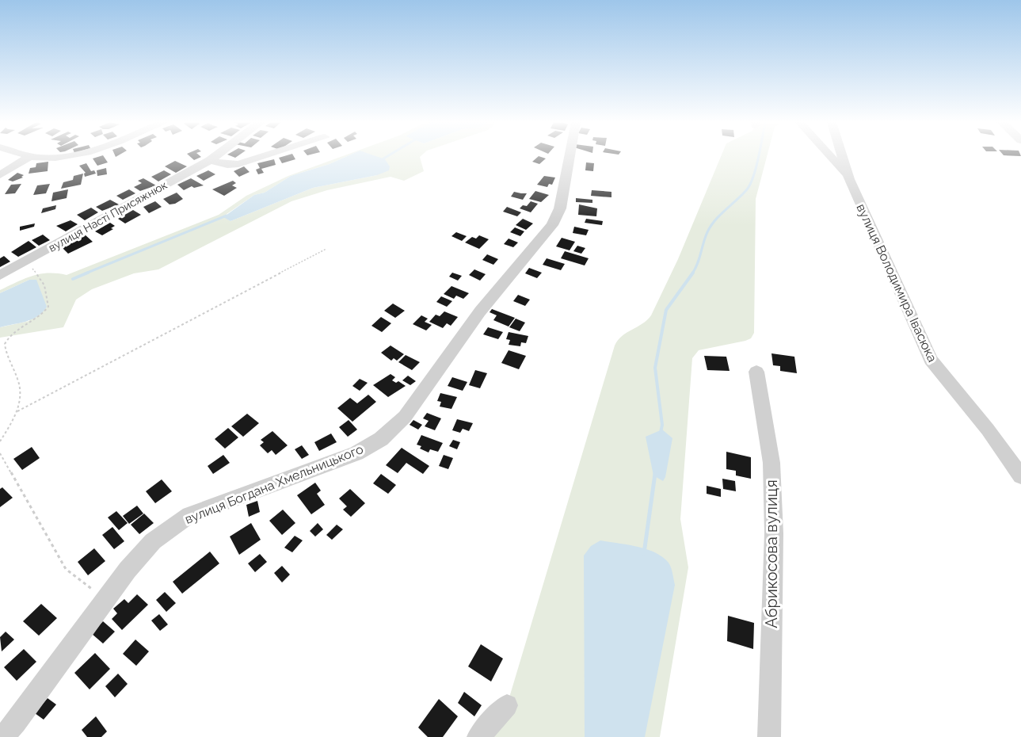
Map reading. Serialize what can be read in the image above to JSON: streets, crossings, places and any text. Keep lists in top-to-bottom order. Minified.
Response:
{"streets":{"street":["вулиця Насті Присяжнюк","вулиця Володимира Івасюка","вулиця Богдана Хмельницького","Абрикосова вулиця"]}}
